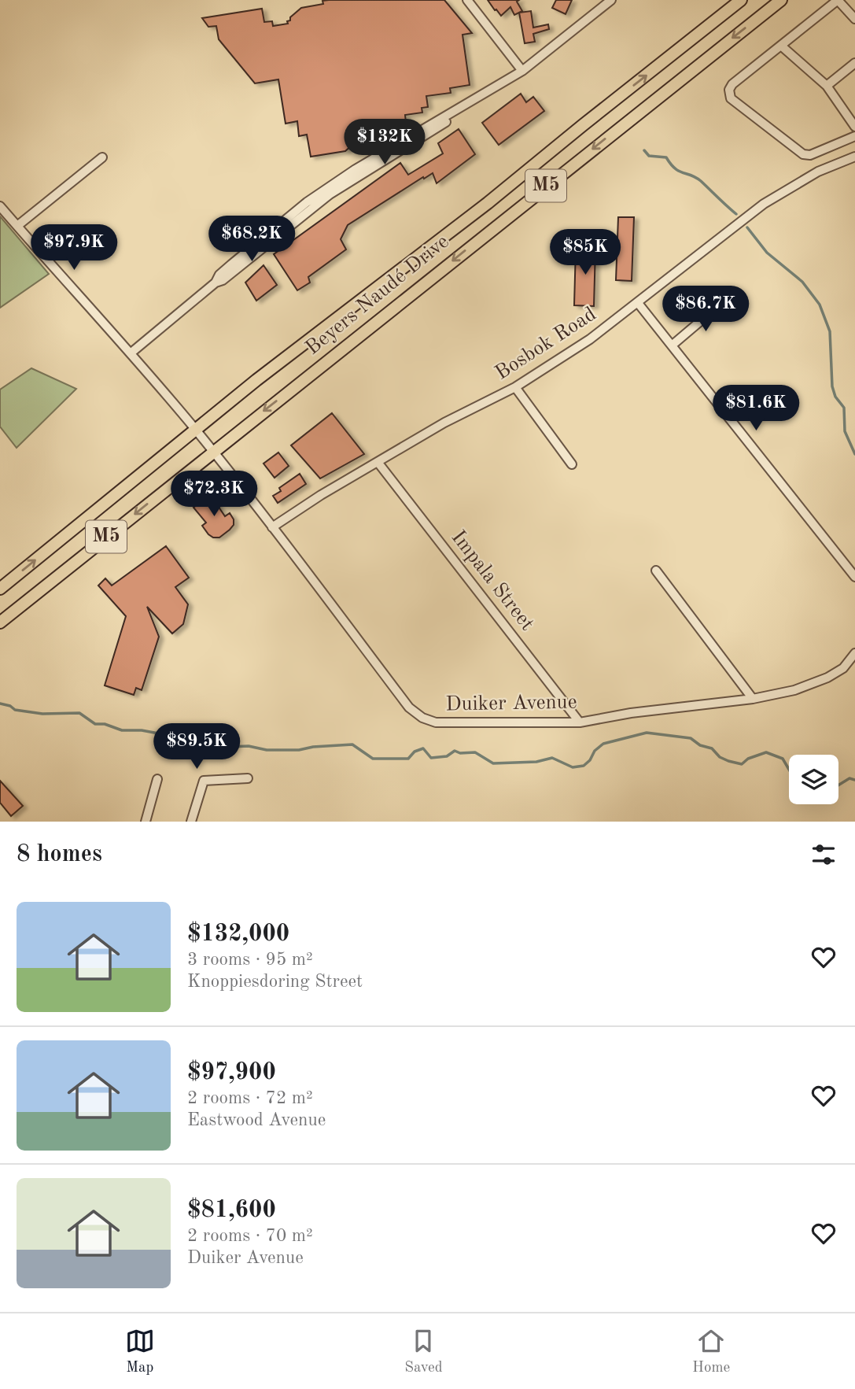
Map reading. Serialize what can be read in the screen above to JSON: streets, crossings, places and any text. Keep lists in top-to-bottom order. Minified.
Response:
{"streets":{"main road":["M5","Beyers Naudé Drive"],"street":["Bosbok Road","Impala Street","Duiker Avenue"]},"crossings":[["Beyers Naudé Drive","Duiker Avenue"],["Bosbok Road","Impala Street"],["Bosbok Road","Duiker Avenue"],["Impala Street","Duiker Avenue"]],"page":{"price":["$132K","$68.2K","$97.9K","$85K","$86.7K","$81.6K","$72.3K","$89.5K"],"heading":"8 homes","list":[{"name":"$132,000","note":"3 rooms · 95 m² · Knoppiesdoring Street"},{"name":"$97,900","note":"2 rooms · 72 m² · Eastwood Avenue"},{"name":"$81,600","note":"2 rooms · 70 m² · Duiker Avenue"}],"tabs":["Map","Saved","Home"]}}
